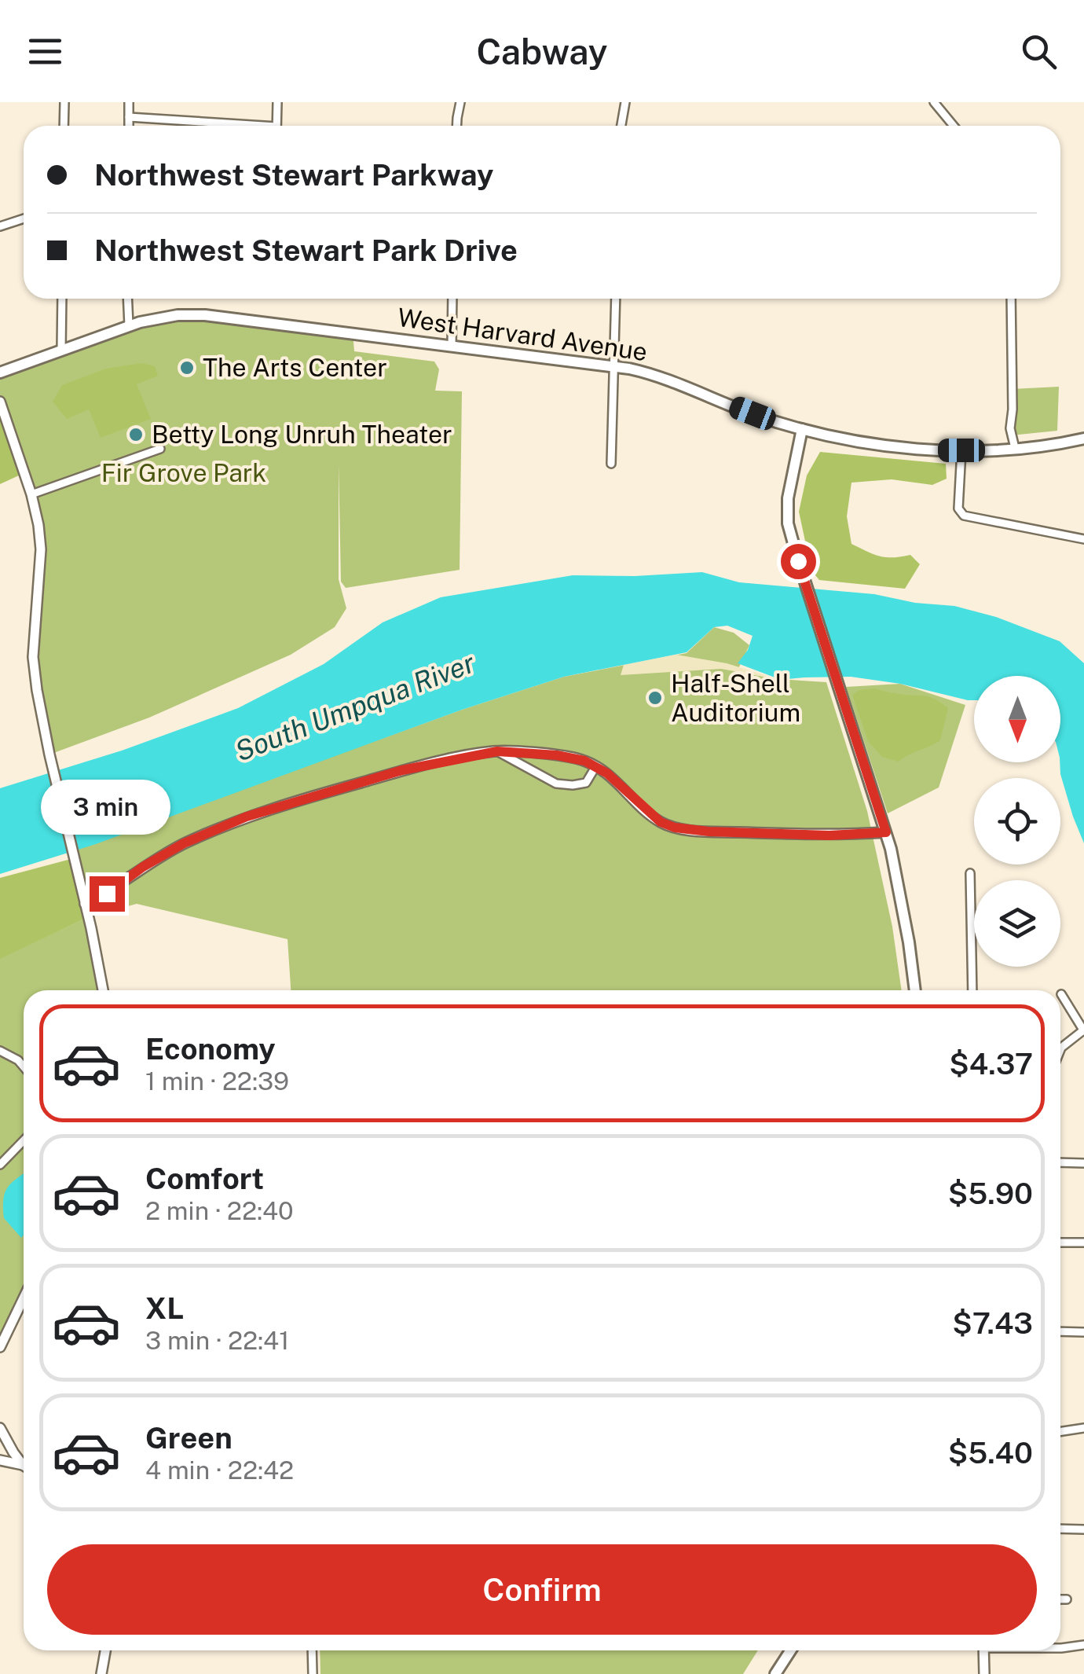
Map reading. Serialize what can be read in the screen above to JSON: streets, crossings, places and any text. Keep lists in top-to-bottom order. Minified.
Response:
{"streets":{"main road":["West Harvard Avenue"]},"water":["South Umpqua River"],"parks":["Fir Grove Park"],"places":["The Arts Center","Betty Long Unruh Theater","Half-Shell Auditorium"],"north":"bottom","page":{"header":"Cabway","banner":["Northwest Stewart Parkway","Northwest Stewart Park Drive"],"bubble":"3 min","list":[{"name":"Economy","note":"1 min · 22:39","value":"$4.37"},{"name":"Comfort","note":"2 min · 22:40","value":"$5.90"},{"name":"XL","note":"3 min · 22:41","value":"$7.43"},{"name":"Green","note":"4 min · 22:42","value":"$5.40"}],"buttons":"Confirm"}}
